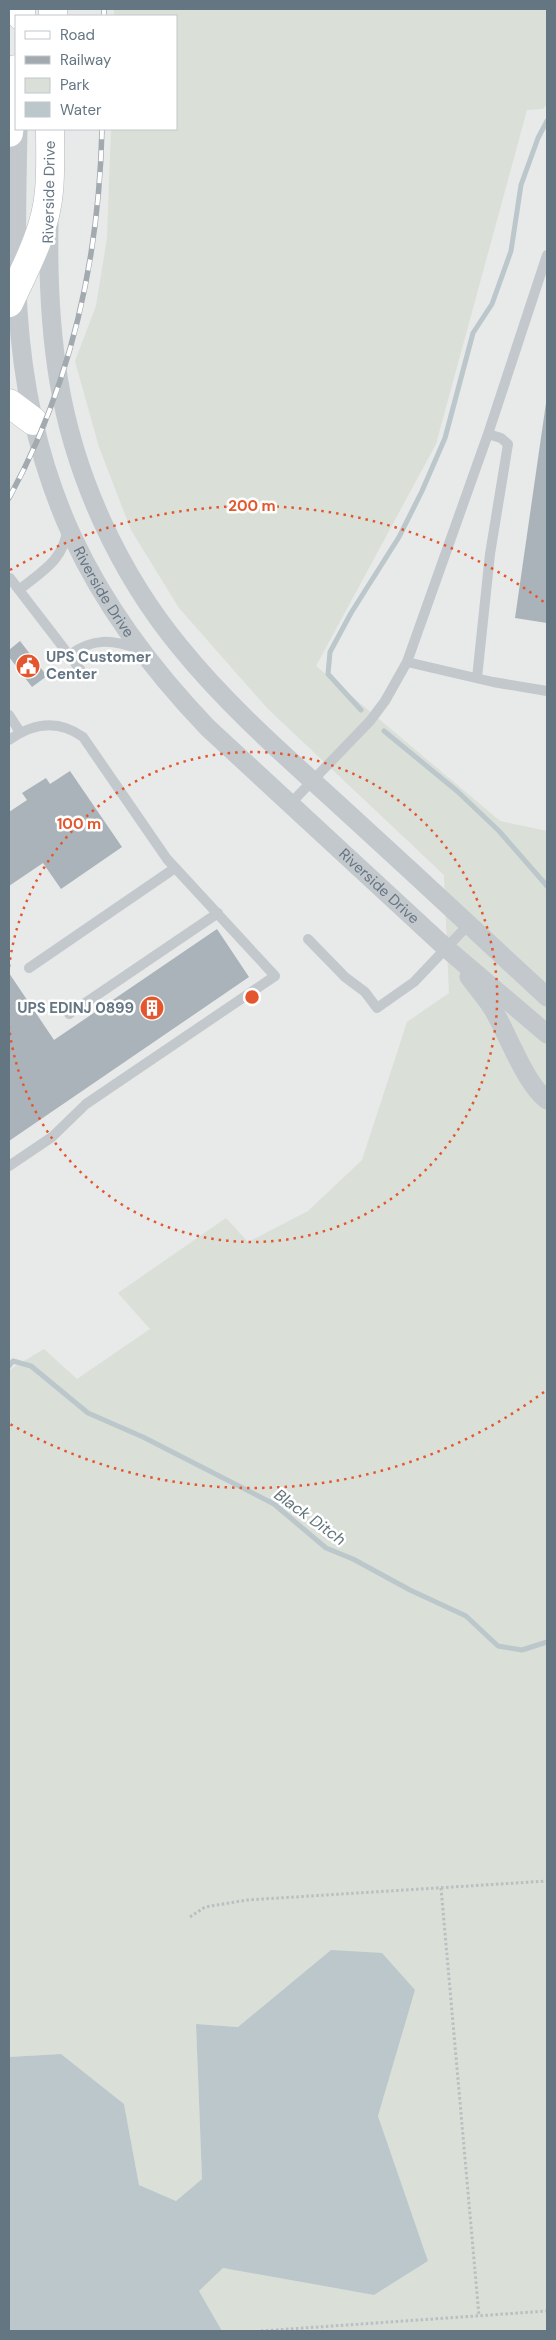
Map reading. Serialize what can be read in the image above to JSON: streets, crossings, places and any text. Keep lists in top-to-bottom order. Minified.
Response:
{"streets":{"main road":["Riverside Drive"]},"water":["Black Ditch"],"places":{"public building":["UPS Customer Center"],"building":["UPS EDINJ 0899"]},"legend":["Road","Railway","Park","Water"],"rings":["200 m","100 m"]}
